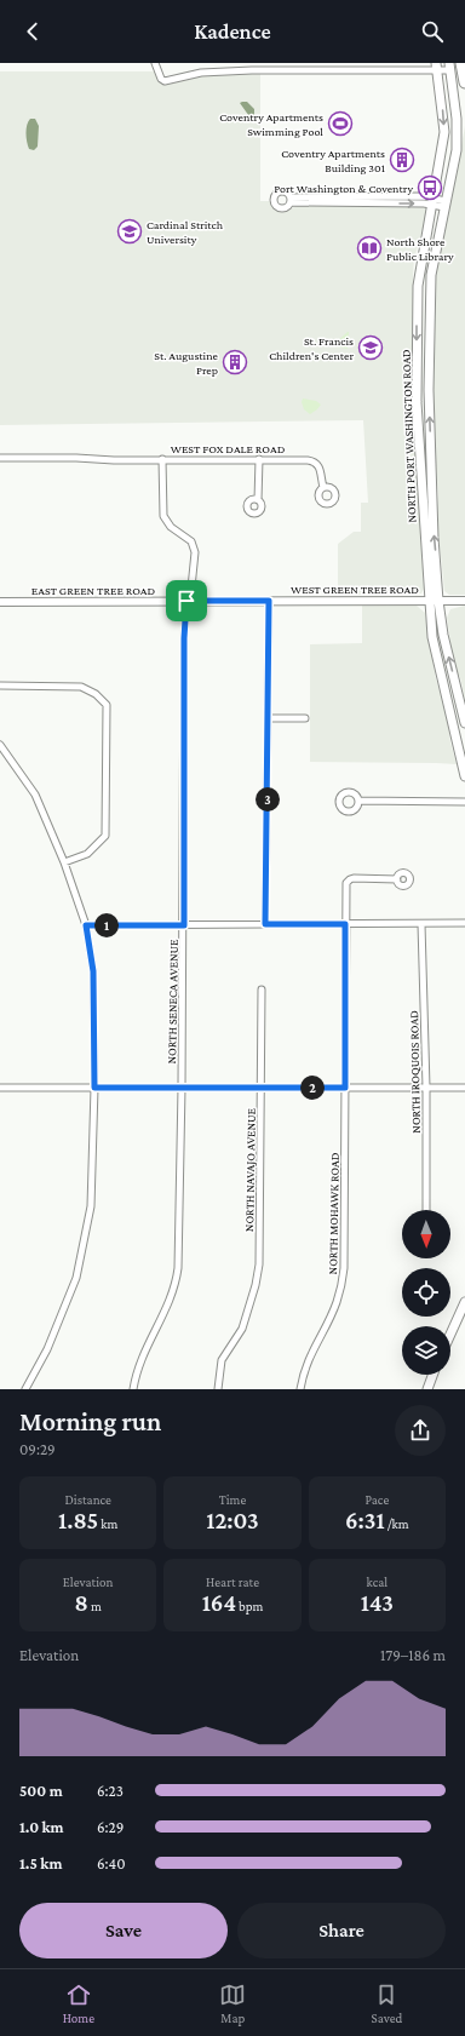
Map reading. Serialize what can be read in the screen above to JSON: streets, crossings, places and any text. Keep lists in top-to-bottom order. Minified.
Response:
{"streets":{"main road":["NORTH PORT WASHINGTON ROAD"],"street":["WEST FOX DALE ROAD","WEST GREEN TREE ROAD","EAST GREEN TREE ROAD","NORTH SENECA AVENUE","NORTH IROQUOIS ROAD","NORTH NAVAJO AVENUE","NORTH MOHAWK ROAD"]},"crossings":[["NORTH PORT WASHINGTON ROAD","WEST GREEN TREE ROAD"],["WEST FOX DALE ROAD","NORTH SENECA AVENUE"],["WEST GREEN TREE ROAD","EAST GREEN TREE ROAD"],["WEST GREEN TREE ROAD","NORTH SENECA AVENUE"],["EAST GREEN TREE ROAD","NORTH SENECA AVENUE"]],"places":{"sports":["Coventry Apartments Swimming Pool"],"building":["Coventry Apartments Building 301","St. Augustine Prep"],"bus stop":["Port Washington & Coventry"],"school or university":["Cardinal Stritch University","St. Francis Children's Center"],"library":["North Shore Public Library"]},"north":"bottom","page":{"header":"Kadence","pins":["3","1","2"],"heading":["Morning run","09:29"],"stats":[["Distance","1.85 km"],["Time","12:03"],["Pace","6:31 /km"],["Elevation","8 m"],["Heart rate","164 bpm"],["kcal","143"]],"chart":["Elevation","179–186 m"],"list":[{"name":"500 m","note":"6:23"},{"name":"1.0 km","note":"6:29"},{"name":"1.5 km","note":"6:40"}],"buttons":["Save","Share"],"tabs":["Home","Map","Saved"]}}
